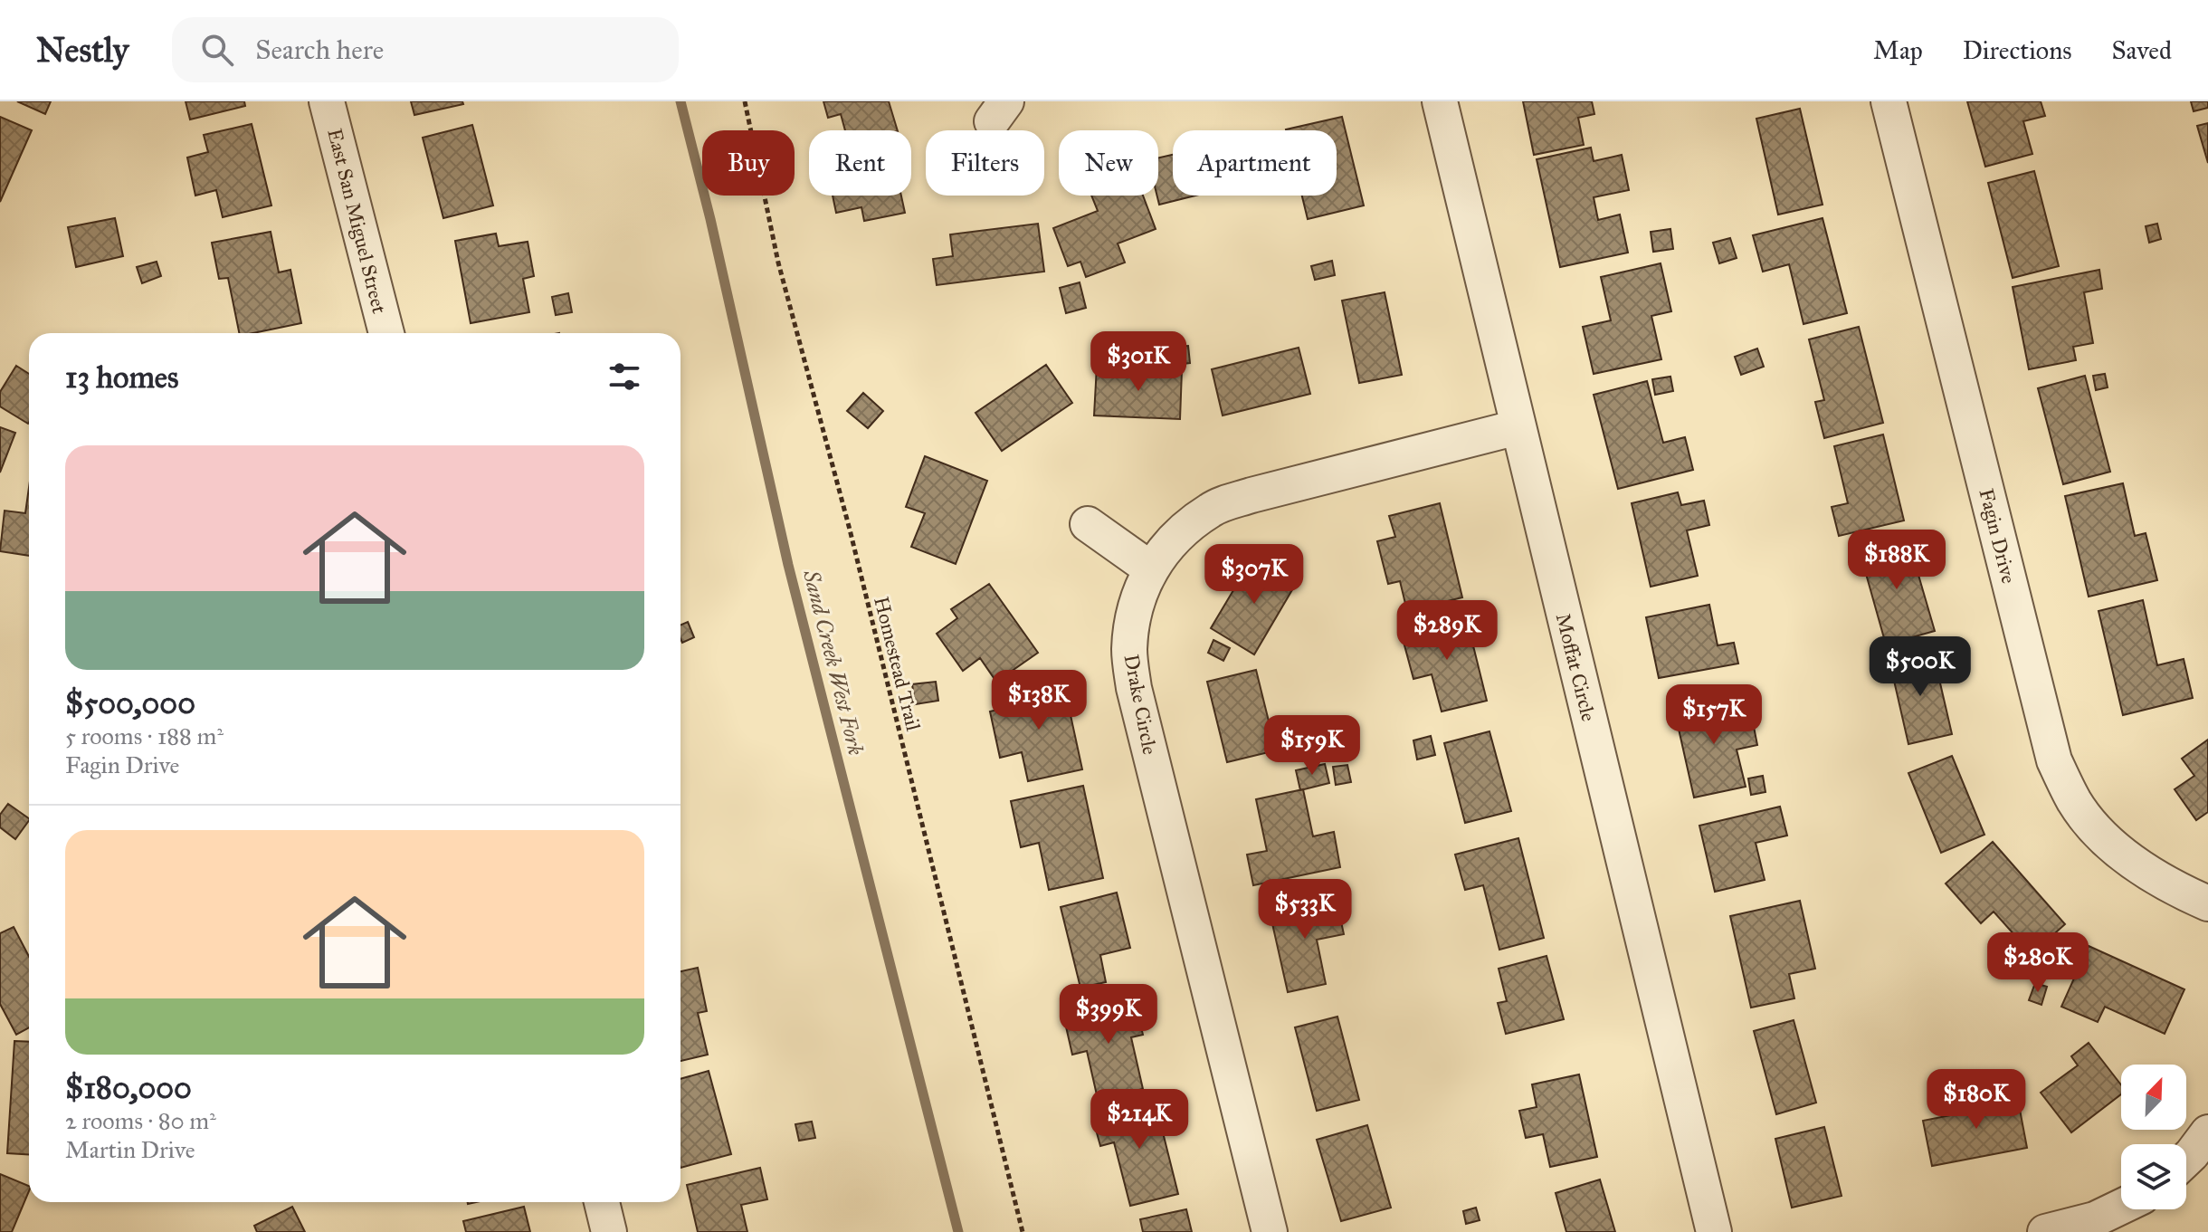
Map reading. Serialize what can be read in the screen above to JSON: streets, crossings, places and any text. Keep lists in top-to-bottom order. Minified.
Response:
{"streets":{"street":["East San Miguel Street","Fagin Drive","Moffat Circle","Drake Circle"],"path":["Homestead Trail"]},"crossings":[["Moffat Circle","Drake Circle"]],"water":["Sand Creek West Fork"],"north":"top right","page":{"header":"Nestly","search":"Search here","nav":["Map","Directions","Saved"],"chip":["Buy","Rent","Filters","New","Apartment"],"price":["$301K","$188K","$307K","$289K","$500K","$138K","$157K","$159K","$533K","$280K","$399K","$180K","$214K"],"heading":"13 homes","list":[{"name":"$500,000","note":"5 rooms · 188 m² · Fagin Drive"},{"name":"$180,000","note":"2 rooms · 80 m² · Martin Drive"}]}}
